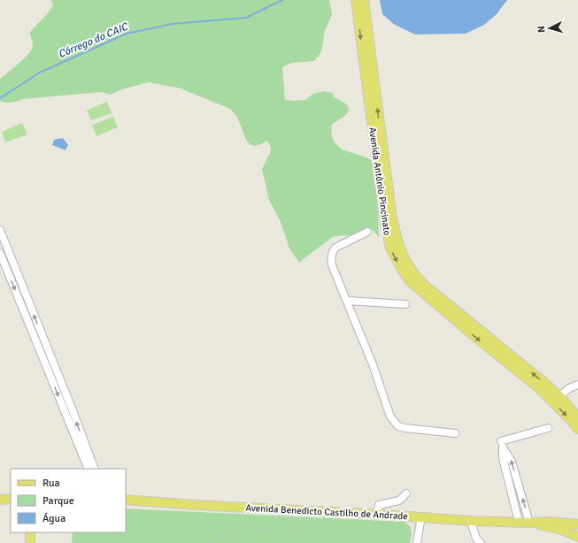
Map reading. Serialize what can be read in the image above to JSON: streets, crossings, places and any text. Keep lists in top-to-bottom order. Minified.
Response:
{"streets":{"main road":["Avenida Antônio Pincinato","Avenida Benedicto Castilho de Andrade"]},"water":["Córrego do CAIC"],"legend":["Rua","Parque","Água"],"north":"left"}
